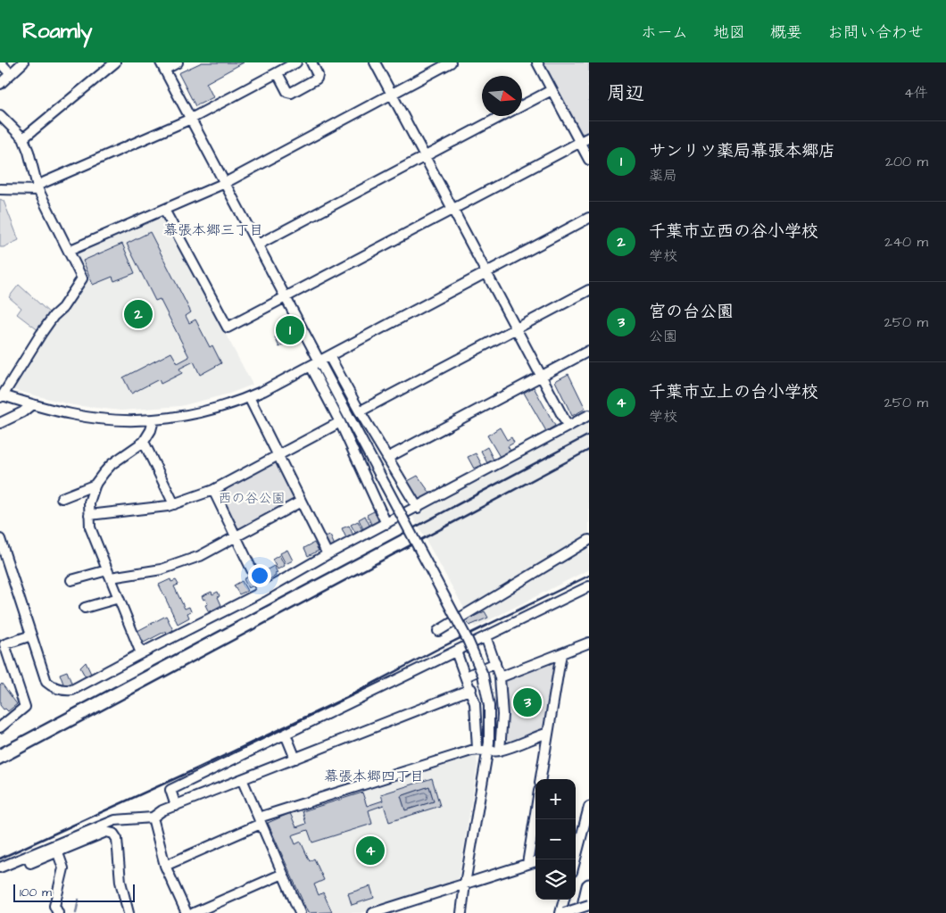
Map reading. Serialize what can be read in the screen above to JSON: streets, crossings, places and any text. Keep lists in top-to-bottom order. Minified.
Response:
{"districts":["幕張本郷三丁目","幕張本郷四丁目"],"parks":["西の谷公園"],"scale_bar":"100 m","north":"right","page":{"header":"Roamly","nav":["ホーム","地図","概要","お問い合わせ"],"heading":["周辺","4件"],"list":[{"mark":"1","name":"サンリツ薬局幕張本郷店","note":"薬局","value":"200 m"},{"mark":"2","name":"千葉市立西の谷小学校","note":"学校","value":"240 m"},{"mark":"3","name":"宮の台公園","note":"公園","value":"250 m"},{"mark":"4","name":"千葉市立上の台小学校","note":"学校","value":"250 m"}],"pins":["2","1","3","4"],"map_buttons":["+","−"],"scale":"100 m"}}
